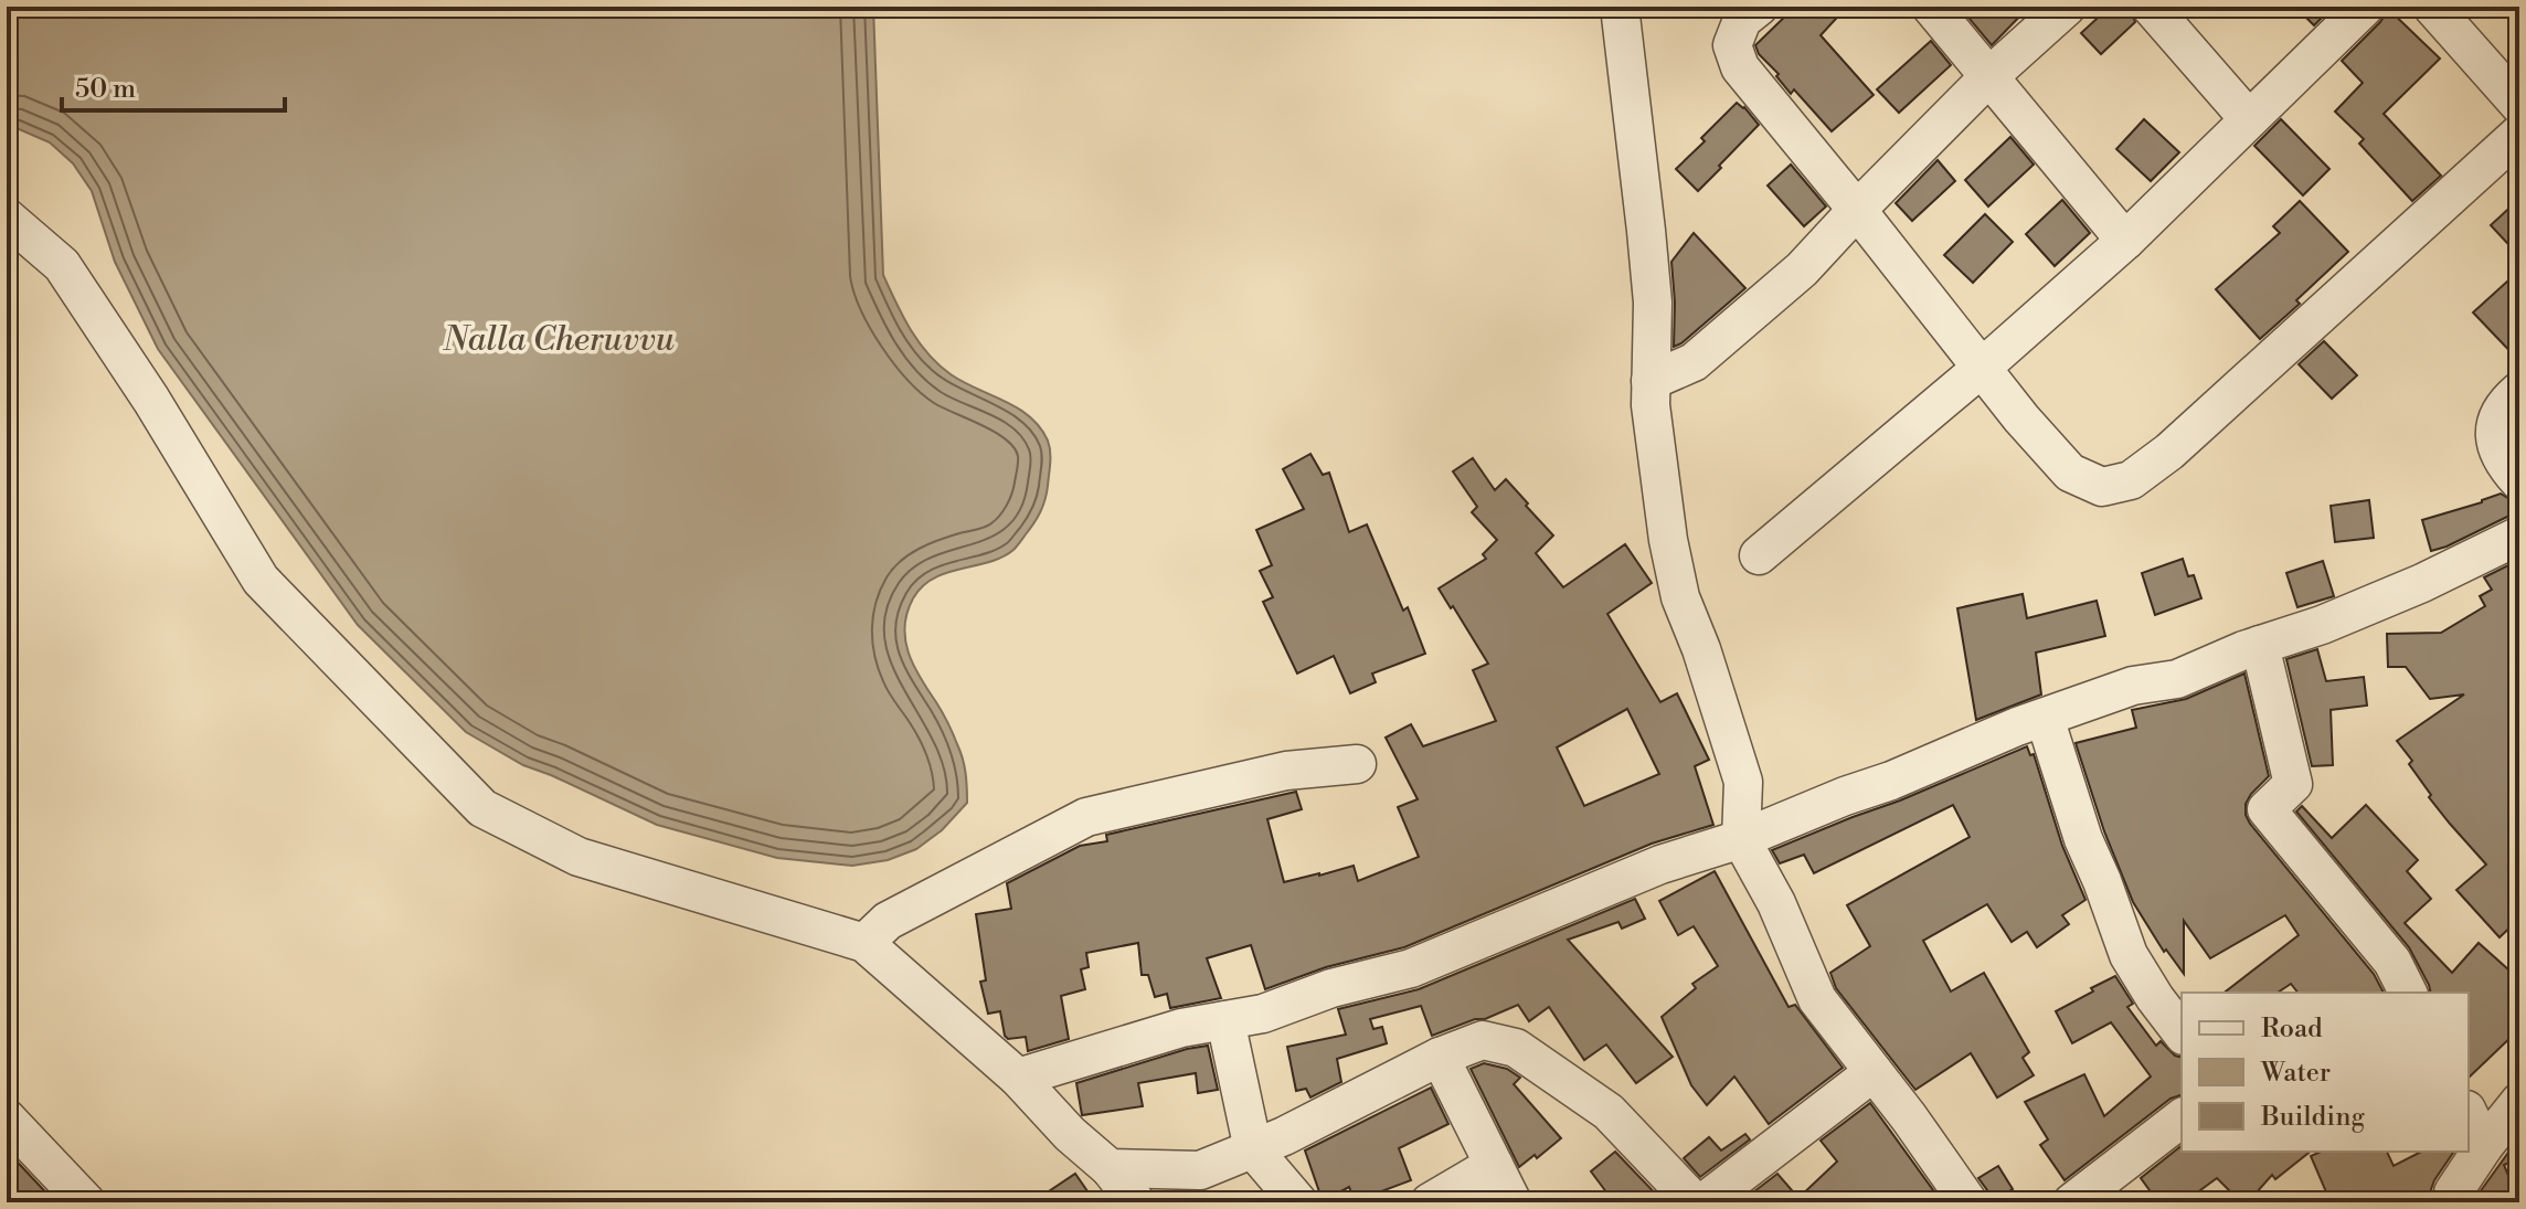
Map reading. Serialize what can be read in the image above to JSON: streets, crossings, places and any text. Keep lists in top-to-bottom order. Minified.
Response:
{"water":["Nalla Cheruvvu"],"legend":["Road","Water","Building"],"scale_bar":"50 m"}
